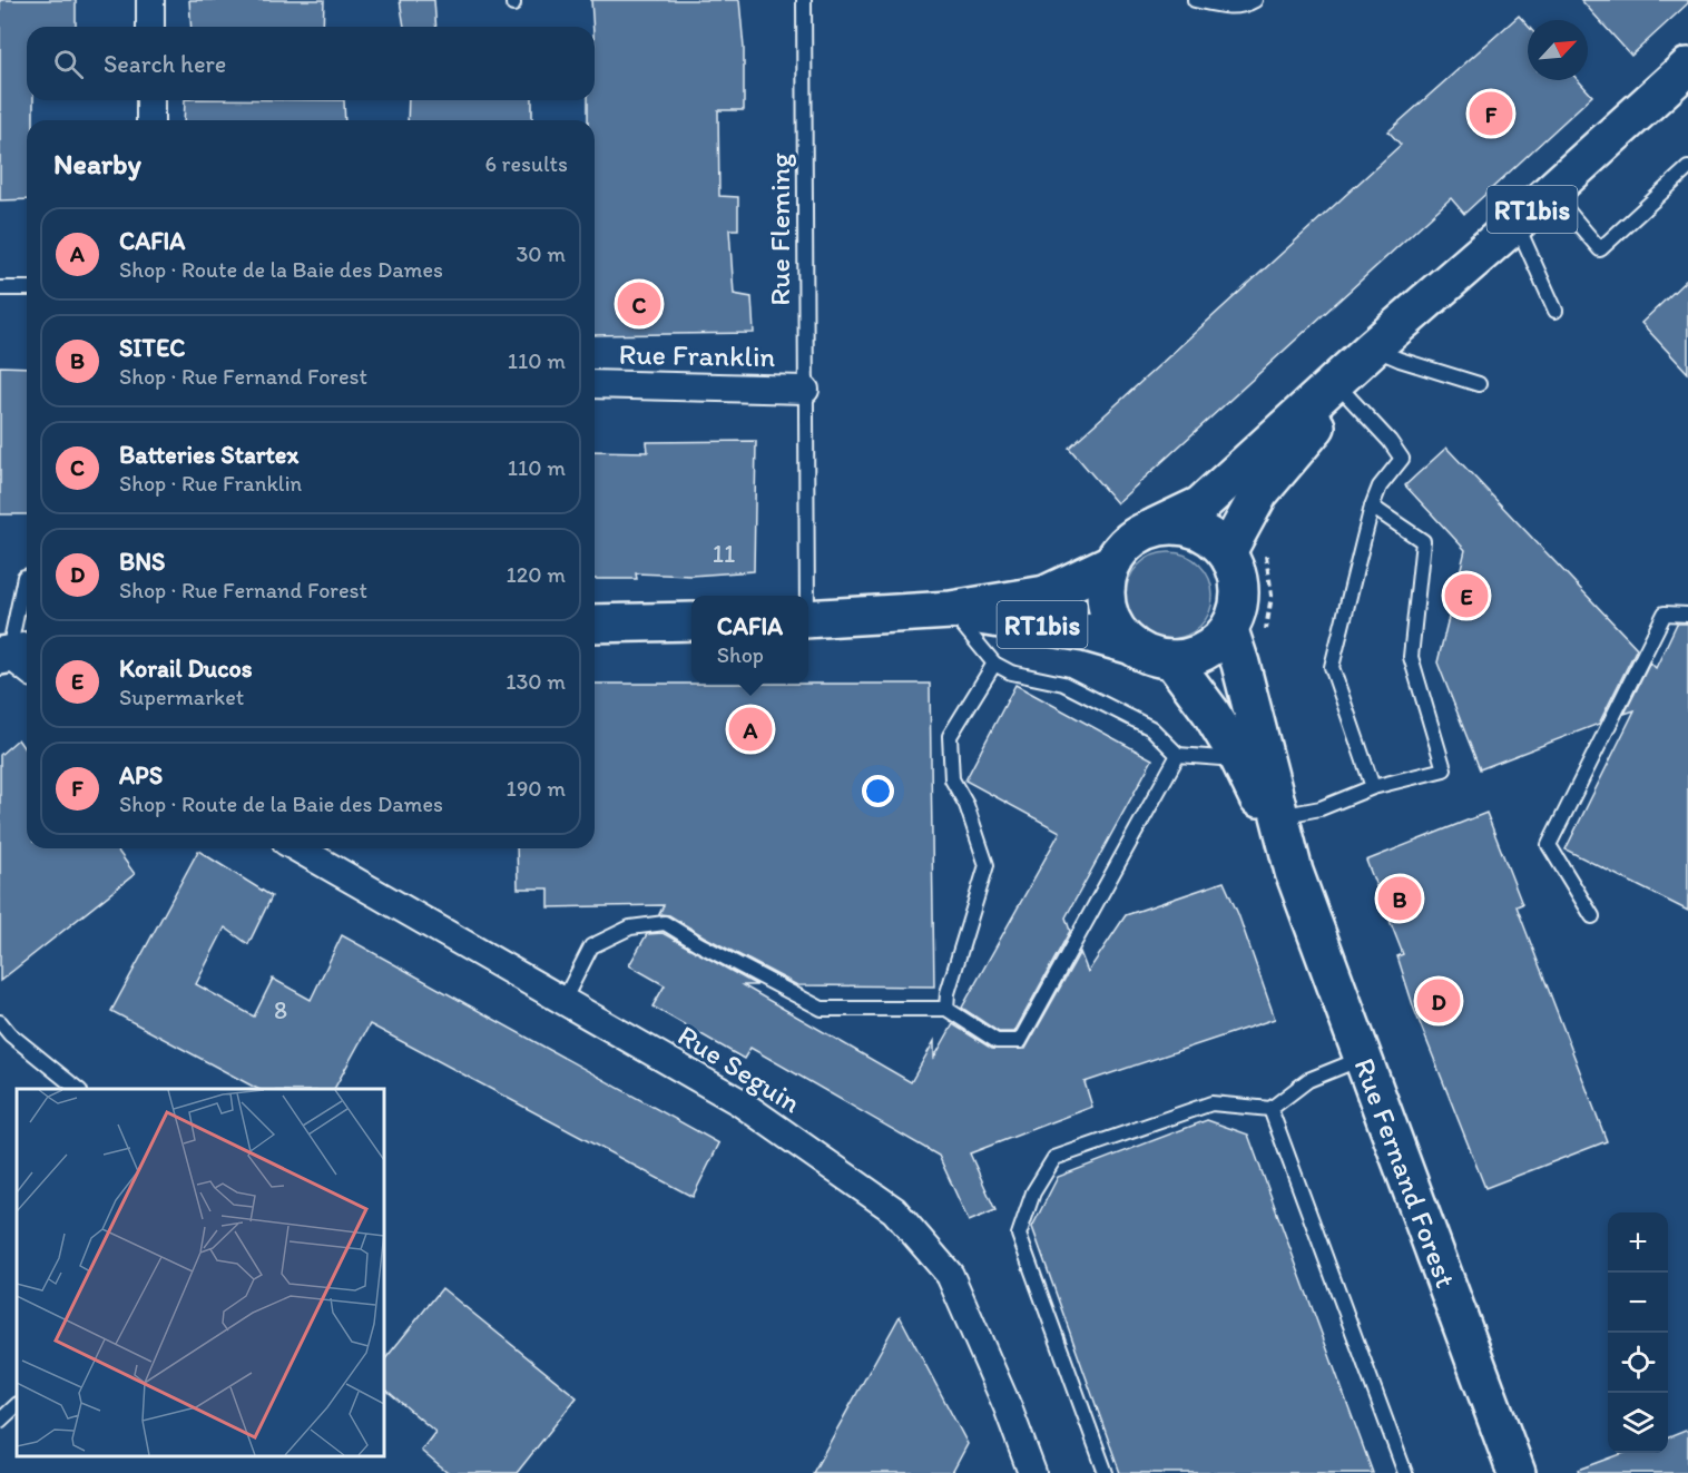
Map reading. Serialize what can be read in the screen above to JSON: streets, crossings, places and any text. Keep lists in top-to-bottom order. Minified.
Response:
{"streets":{"main road":["RT1bis","Rue Fernand Forest"],"street":["Rue Franklin","Rue Seguin"],"lane":["Rue Fleming"]},"crossings":[["RT1bis","Rue Fernand Forest"],["Rue Fleming","Rue Franklin"]],"house_numbers":["11","8"],"north":"top right","page":{"search":"Search here","pins":["F","C","E","A","B","D"],"heading":["Nearby","6 results"],"list":[{"mark":"A","name":"CAFIA","note":"Shop · Route de la Baie des Dames","value":"30 m"},{"mark":"B","name":"SITEC","note":"Shop · Rue Fernand Forest","value":"110 m"},{"mark":"C","name":"Batteries Startex","note":"Shop · Rue Franklin","value":"110 m"},{"mark":"D","name":"BNS","note":"Shop · Rue Fernand Forest","value":"120 m"},{"mark":"E","name":"Korail Ducos","note":"Supermarket","value":"130 m"},{"mark":"F","name":"APS","note":"Shop · Route de la Baie des Dames","value":"190 m"}],"popup":["CAFIA","Shop"],"map_buttons":["+","−"]}}
